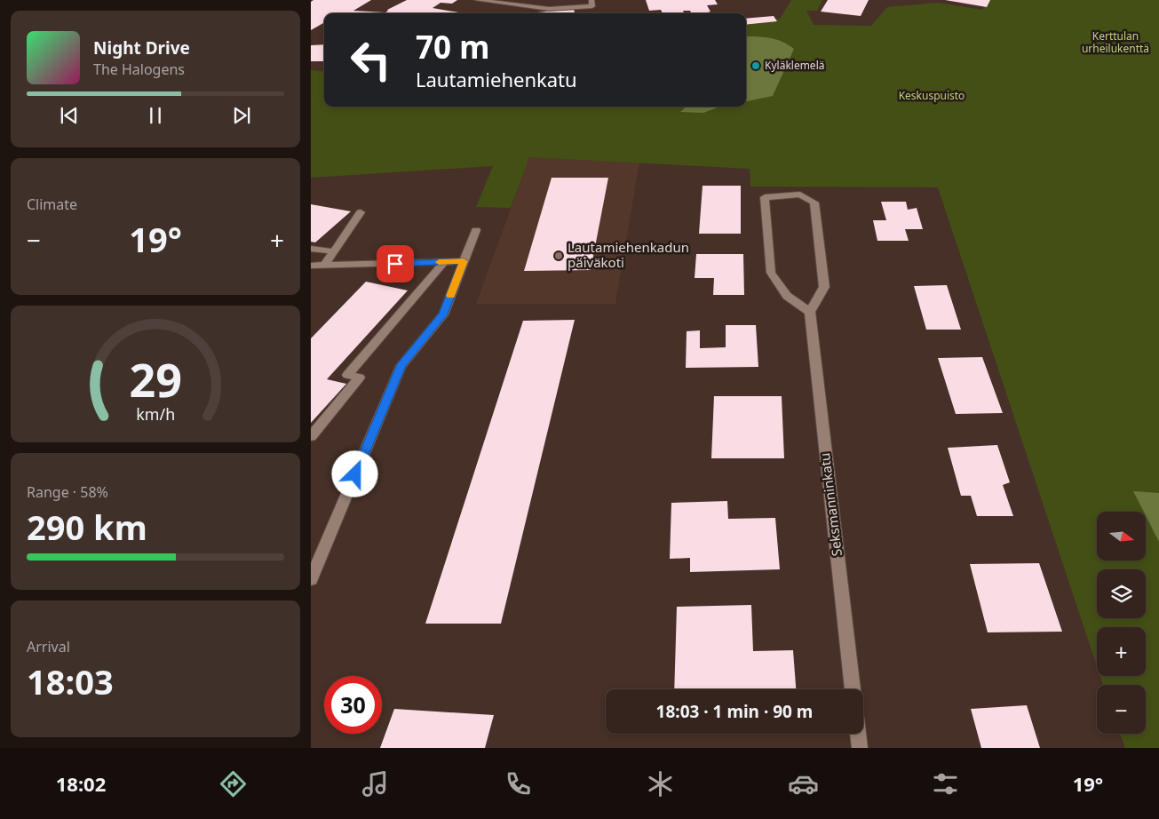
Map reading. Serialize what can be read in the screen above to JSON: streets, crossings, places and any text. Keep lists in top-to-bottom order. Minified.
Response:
{"streets":{"street":["Seksmanninkatu"]},"parks":["Kerttulan urheilukenttä","Keskuspuisto"],"places":["Kyläklemelä","Lautamiehenkadun päiväkoti"],"north":"right","page":{"turn":["70 m","Lautamiehenkatu"],"song":["Night Drive","The Halogens"],"tile":["Climate",["Range · 58%","290 km"],["Arrival","18:03"]],"heat":["−","19°","+"],"map_buttons":["+","−"],"limit":"30","trip":"18:03 · 1 min · 90 m","tabs":["18:02","19°"],"gauge":["29","km/h"]}}
